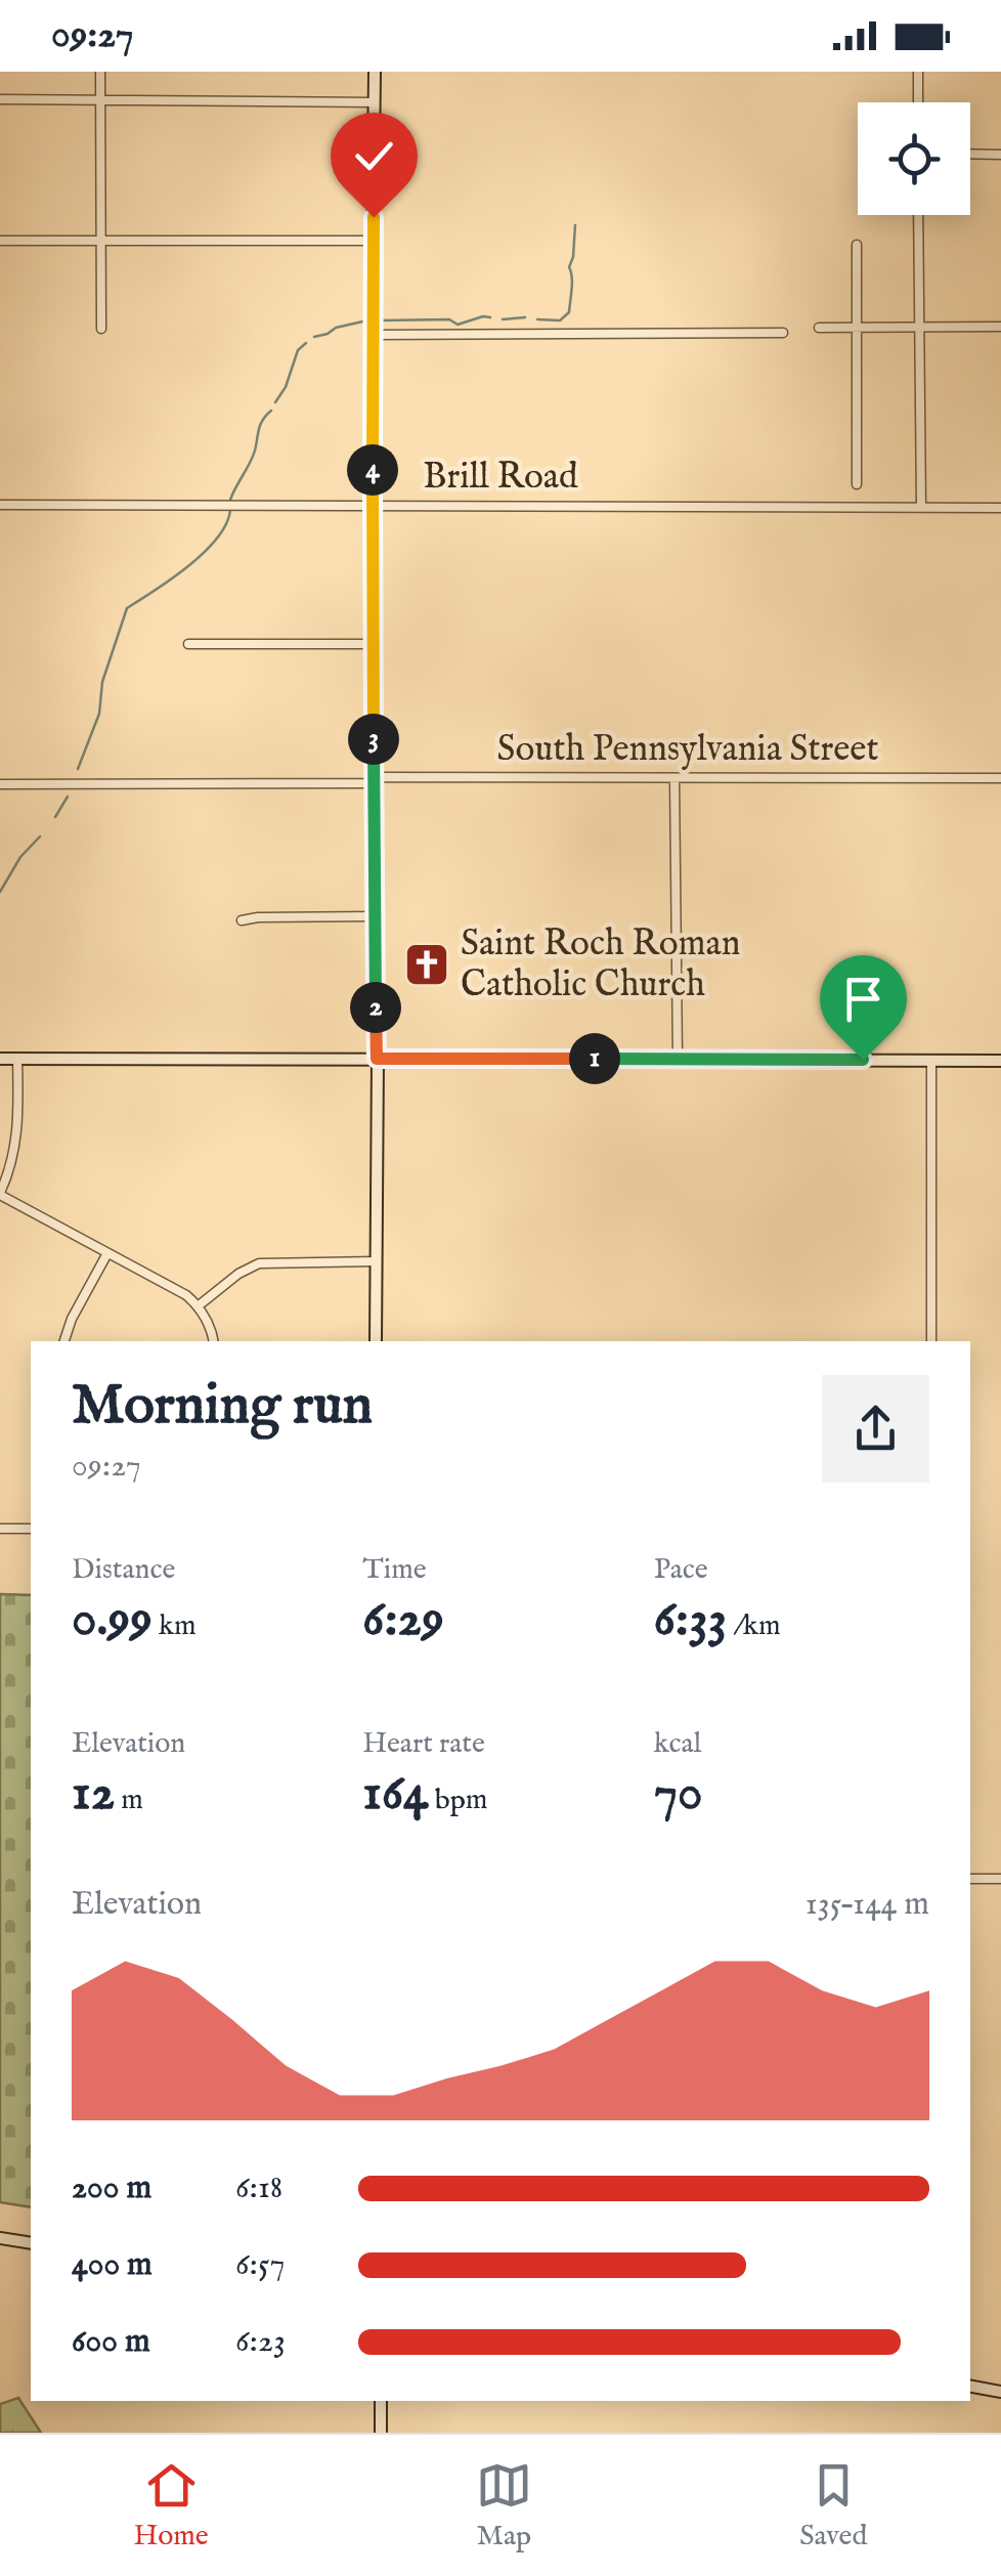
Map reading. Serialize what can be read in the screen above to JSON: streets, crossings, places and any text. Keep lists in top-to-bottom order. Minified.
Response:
{"streets":{"street":["Brill Road","South Pennsylvania Street"]},"places":{"church":["Saint Roch Roman Catholic Church"]},"page":{"status":"09:27","pins":["4","3","2","1"],"heading":["Morning run","09:27"],"stats":[["Distance","0.99 km"],["Time","6:29"],["Pace","6:33 /km"],["Elevation","12 m"],["Heart rate","164 bpm"],["kcal","70"]],"chart":["Elevation","135–144 m"],"list":[{"name":"200 m","note":"6:18"},{"name":"400 m","note":"6:57"},{"name":"600 m","note":"6:23"}],"tabs":["Home","Map","Saved"]}}
